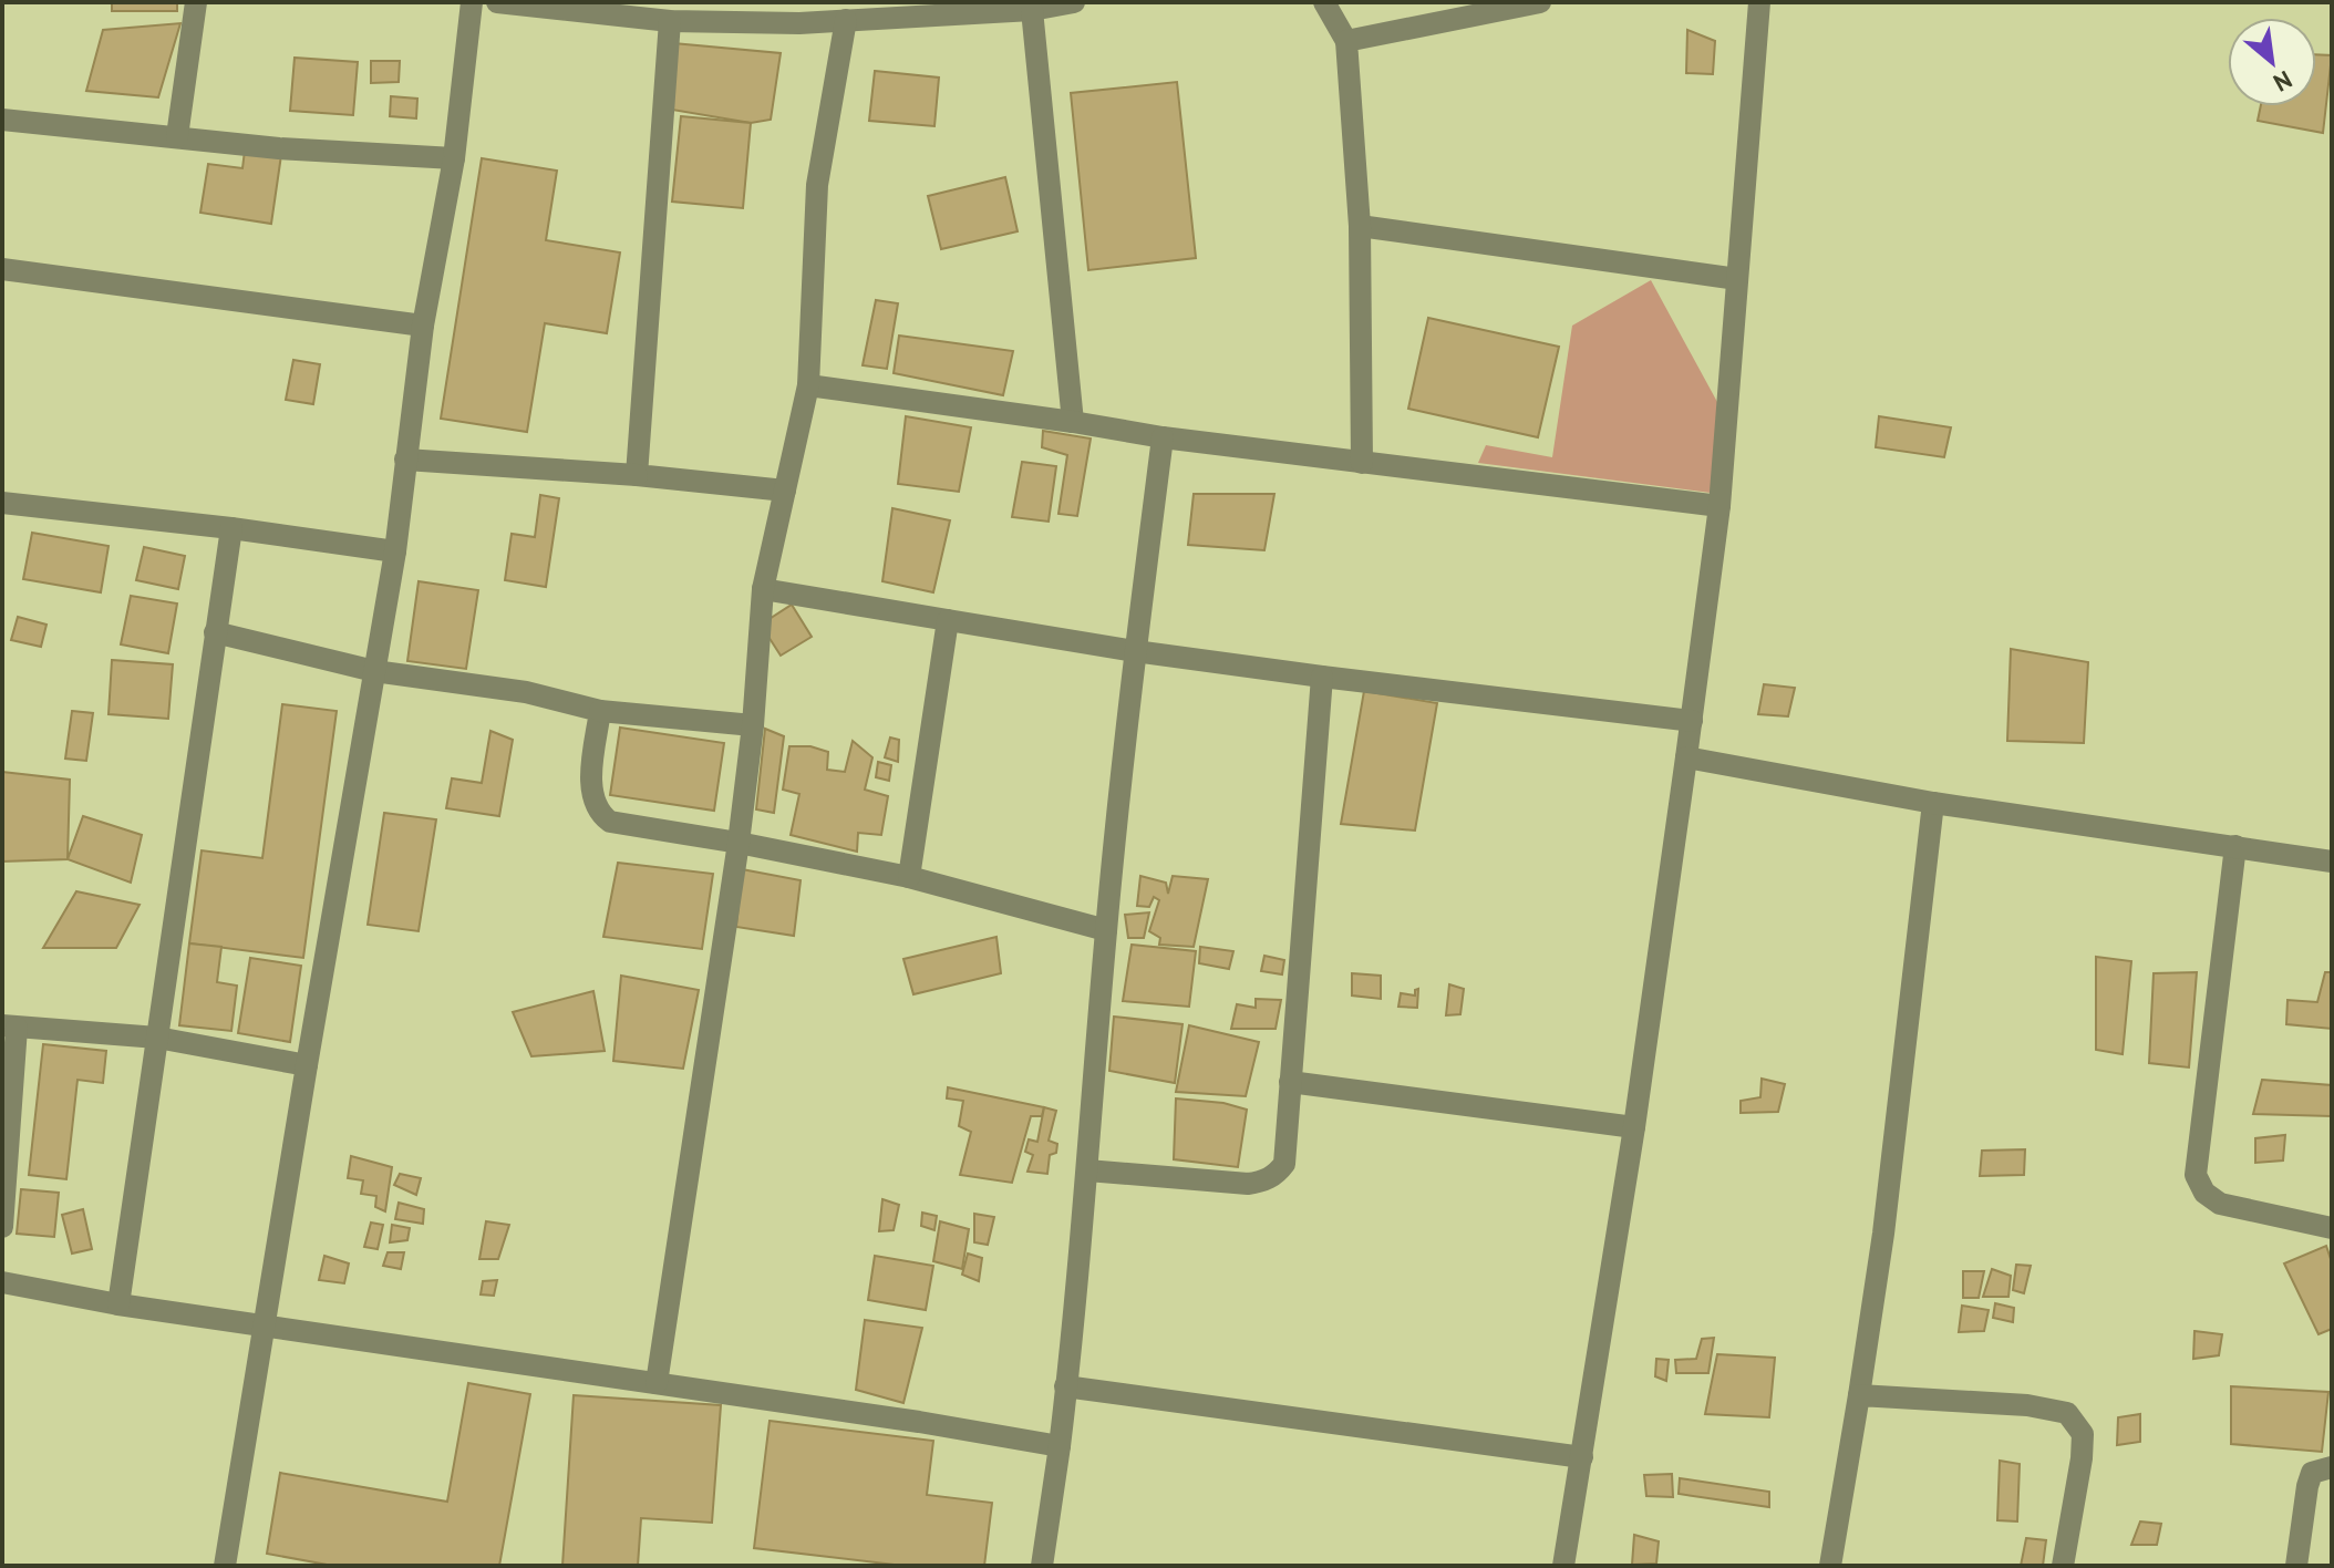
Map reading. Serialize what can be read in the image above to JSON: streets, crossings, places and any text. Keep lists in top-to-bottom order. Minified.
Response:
{"north":"bottom right"}
